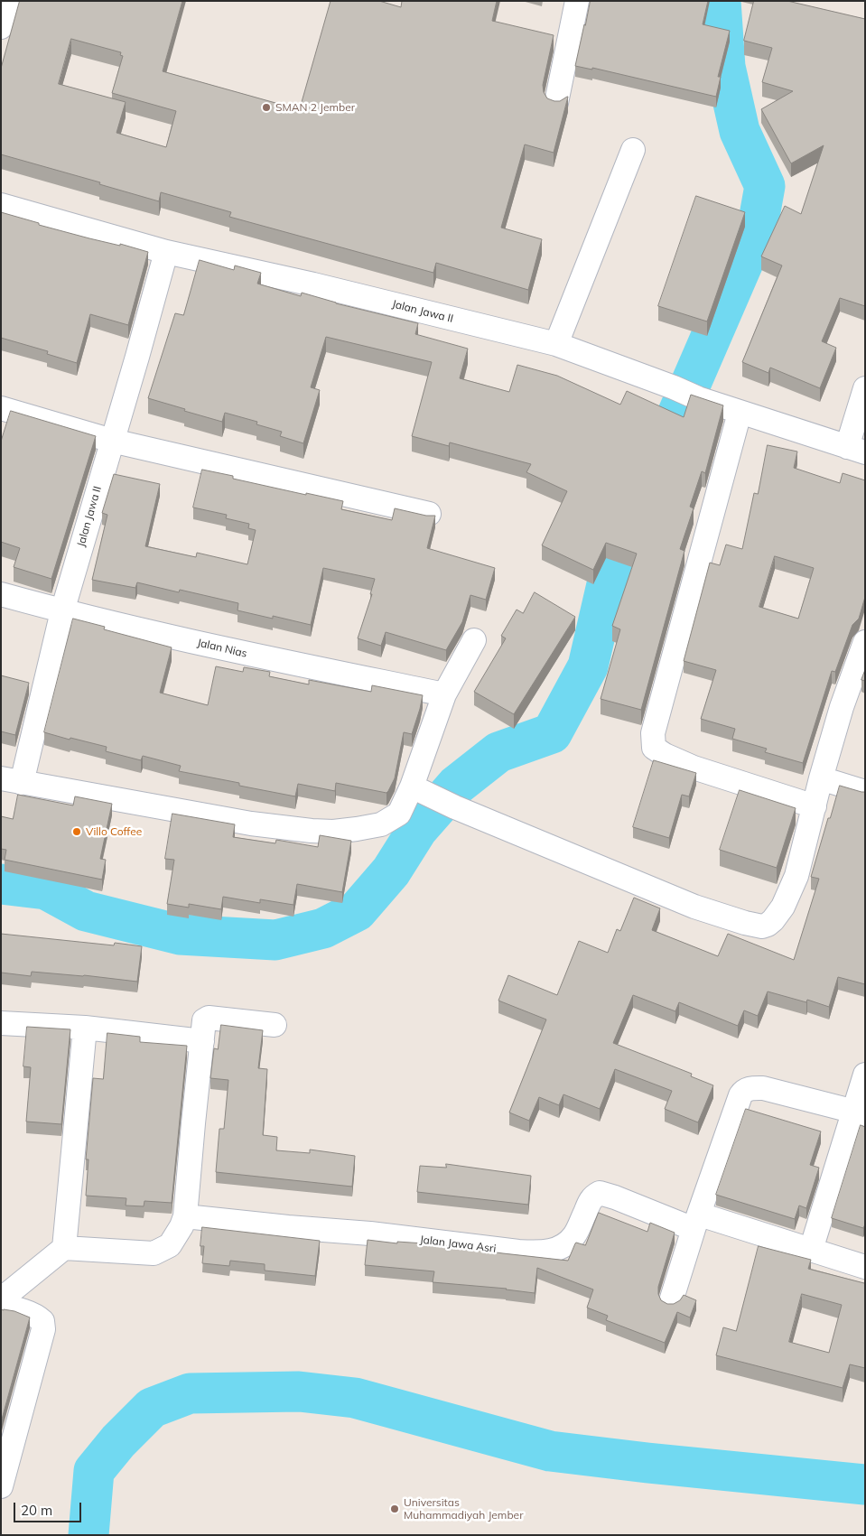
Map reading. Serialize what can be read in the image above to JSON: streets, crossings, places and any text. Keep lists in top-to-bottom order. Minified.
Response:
{"streets":{"street":["Jalan Jawa II","Jalan Nias","Jalan Jawa Asri"]},"crossings":[["Jalan Jawa II","Jalan Nias"]],"places":["SMAN 2 Jember","Villo Coffee","Universitas Muhammadiyah Jember"],"scale_bar":"20 m"}
